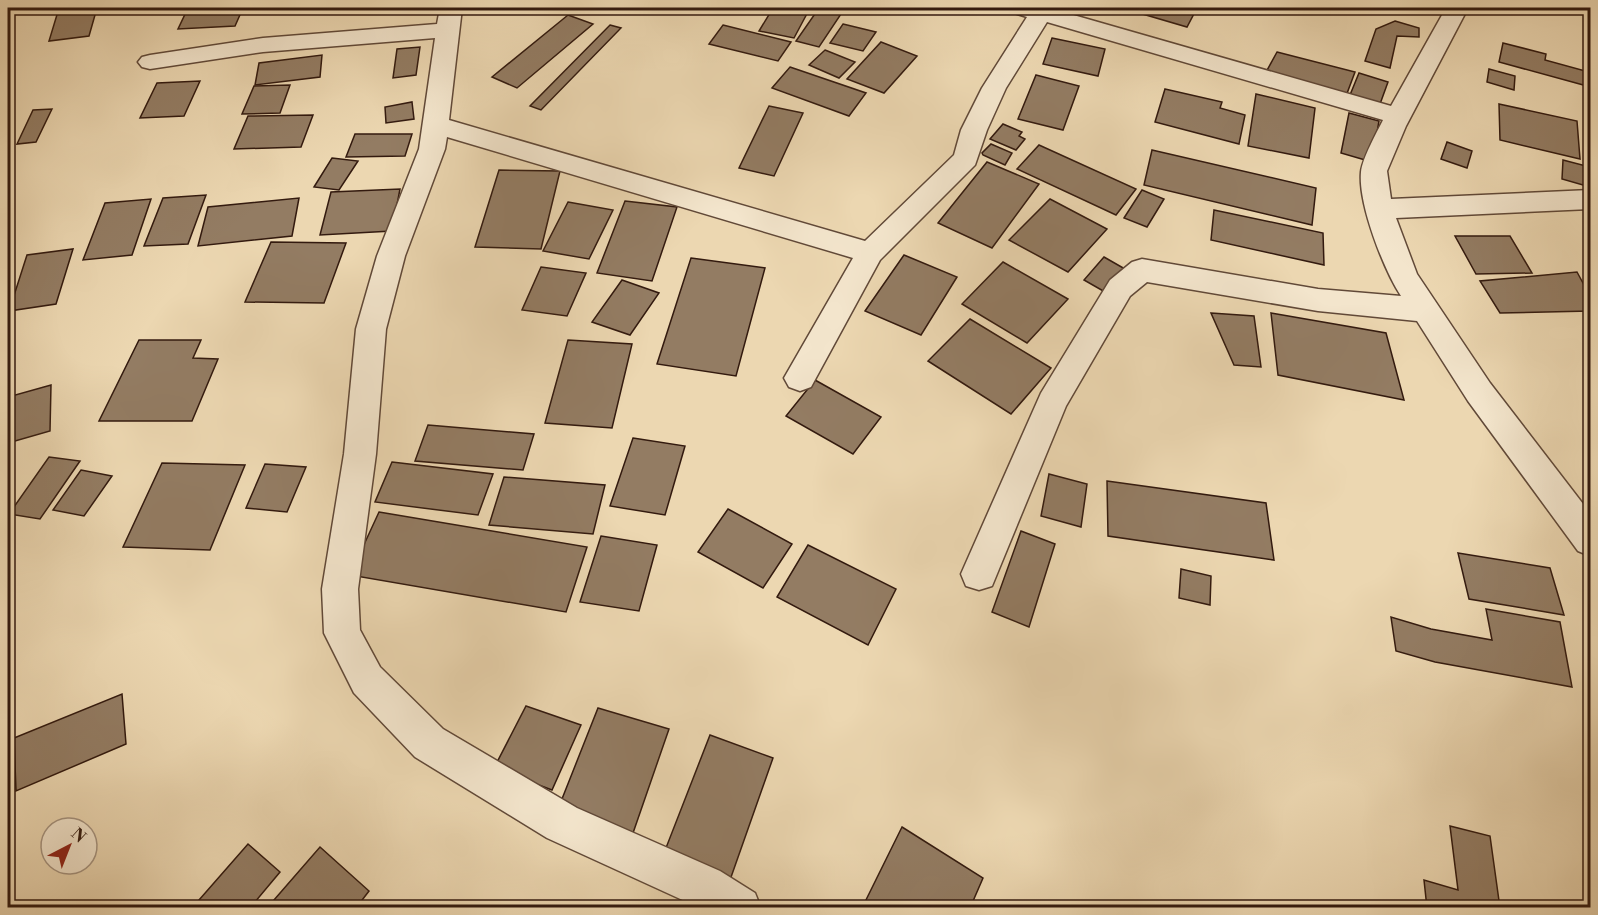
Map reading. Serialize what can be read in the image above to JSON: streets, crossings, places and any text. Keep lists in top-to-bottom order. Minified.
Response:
{"north":"top right"}
